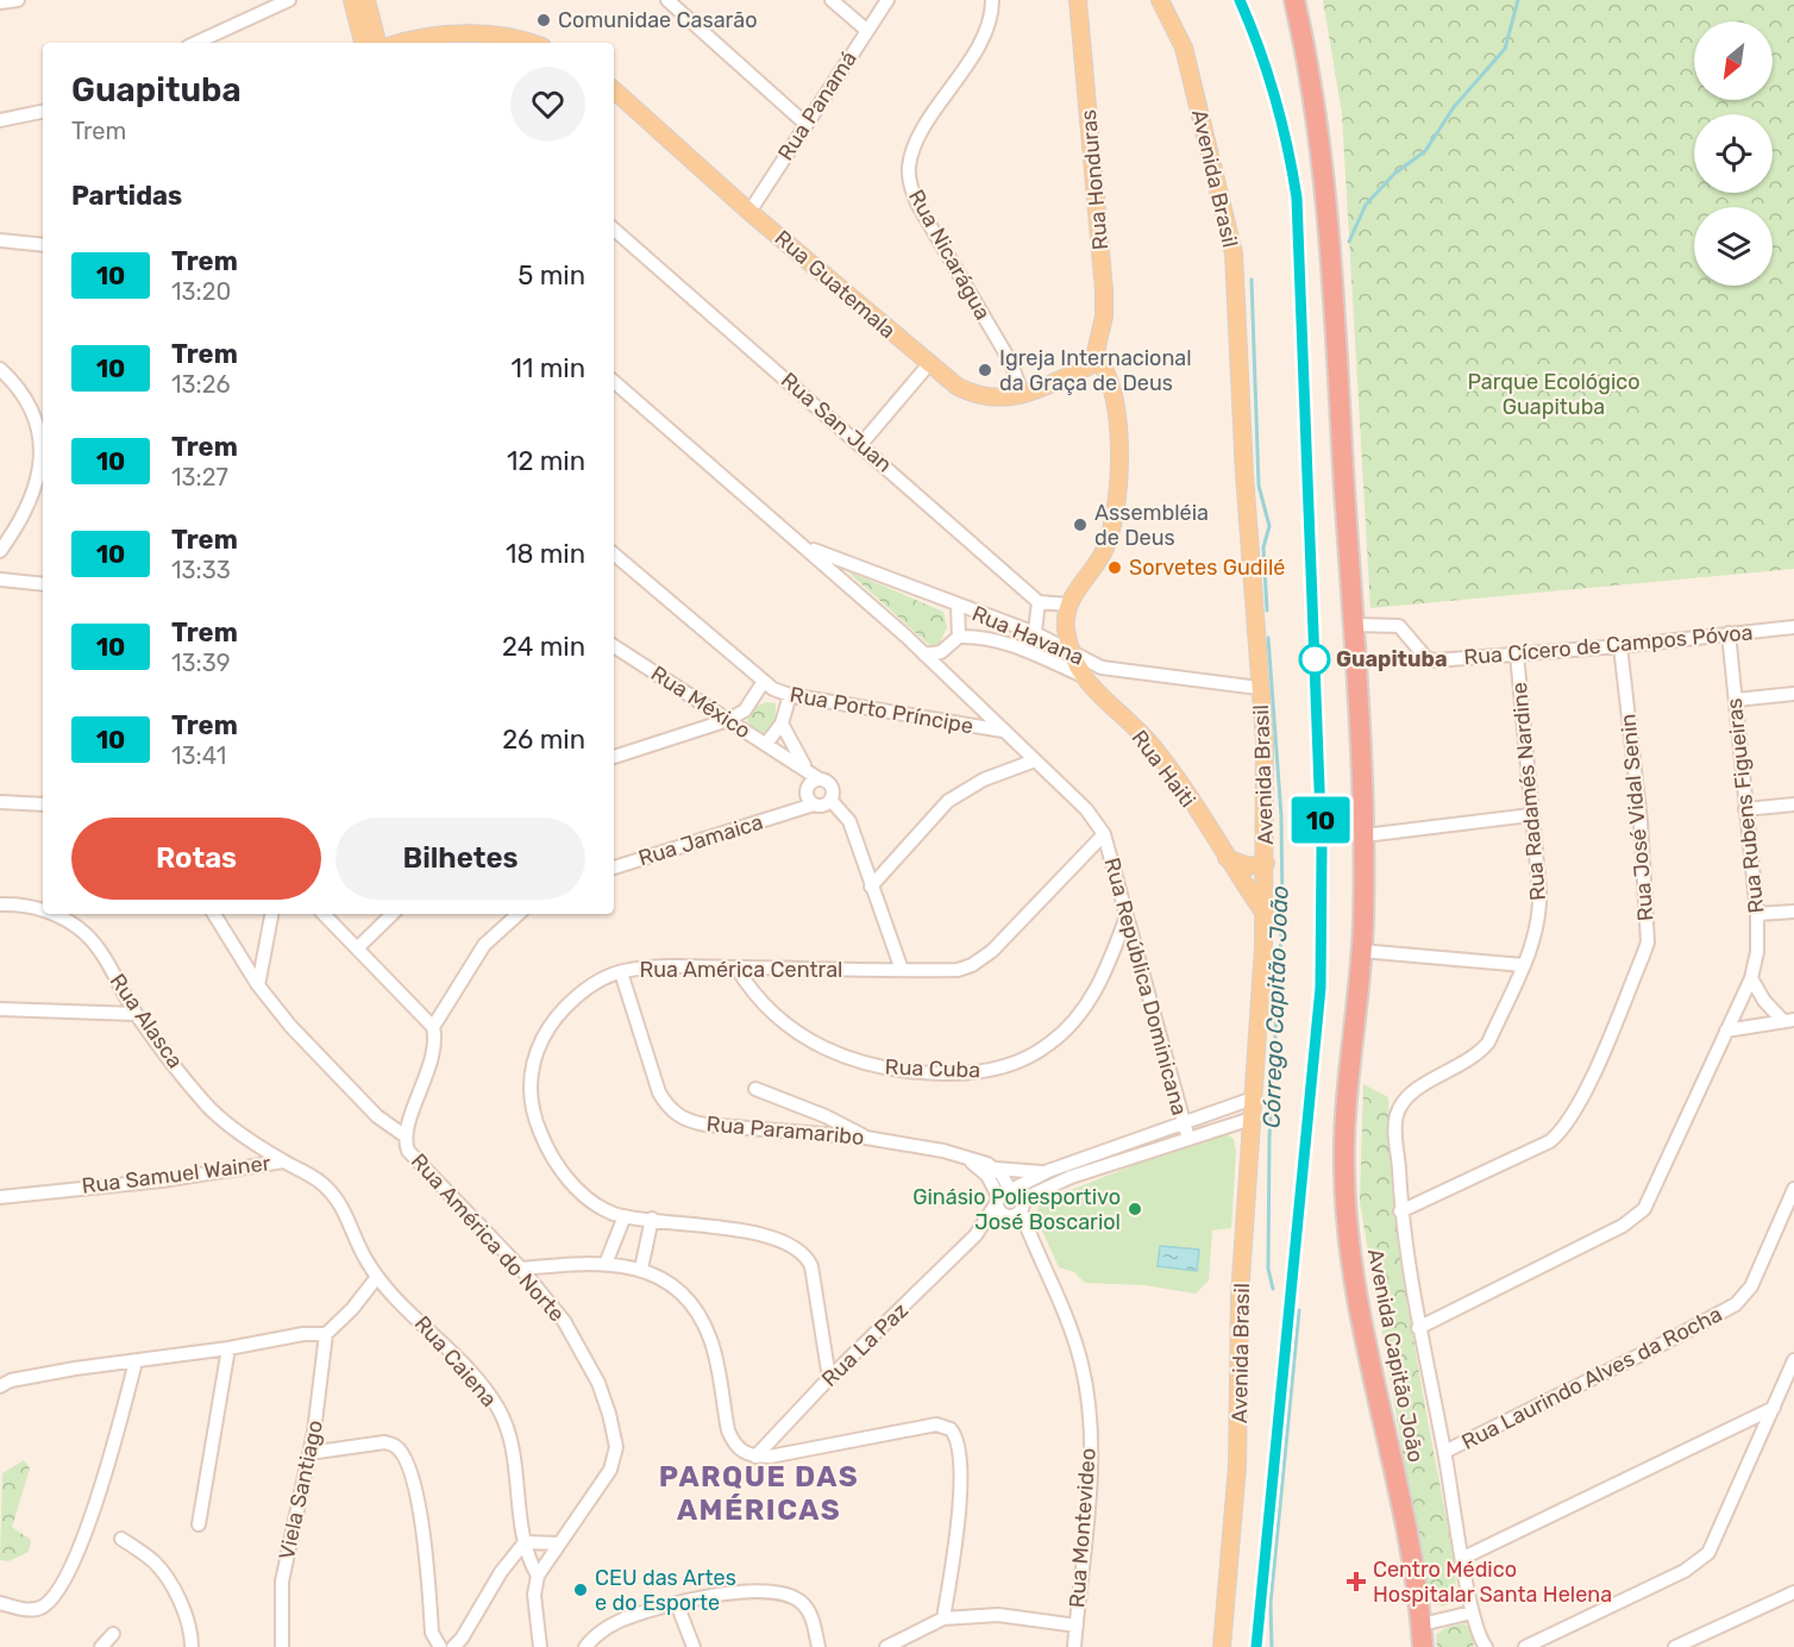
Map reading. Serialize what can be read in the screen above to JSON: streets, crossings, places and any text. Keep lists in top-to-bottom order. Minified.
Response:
{"streets":{"highway":["Avenida Capitão João"],"main road":["Avenida Brasil","Rua Honduras","Rua Guatemala","Rua Haiti"],"street":["Rua Panamá","Rua Nicarágua","Rua San Juan","Rua Havana","Rua Cícero de Campos Póvoa","Rua México","Rua Porto Príncipe","Rua Radamés Nardine","Rua Rubens Figueiras","Rua José Vidal Senin","Rua Jamaica","Rua América Central","Rua República Dominicana","Rua Alasca","Rua Cuba","Rua Paramaribo","Rua Samuel Wainer","Rua América do Norte","Rua La Paz","Rua Caiena","Rua Laurindo Alves da Rocha","Viela Santiago","Rua Montevideo"]},"crossings":[["Rua Panamá","Rua Guatemala"],["Avenida Brasil","Rua Havana"],["Avenida Brasil","Rua Haiti"],["Avenida Brasil","Rua La Paz"],["Rua Honduras","Rua Guatemala"],["Rua Nicarágua","Rua Guatemala"],["Rua Havana","Rua Haiti"],["Rua Cícero de Campos Póvoa","Rua Radamés Nardine"],["Rua Cícero de Campos Póvoa","Rua Rubens Figueiras"],["Rua Cícero de Campos Póvoa","Rua José Vidal Senin"],["Rua Cícero de Campos Póvoa","Avenida Capitão João"],["Rua México","Rua Jamaica"],["Rua Radamés Nardine","Rua Rubens Figueiras"],["Rua Radamés Nardine","Rua José Vidal Senin"],["Rua Radamés Nardine","Rua Laurindo Alves da Rocha"],["Rua América Central","Rua República Dominicana"],["Rua América Central","Rua Cuba"],["Rua América Central","Rua Paramaribo"],["Rua América Central","Rua La Paz"],["Rua República Dominicana","Rua Cuba"],["Rua República Dominicana","Rua La Paz"],["Rua Alasca","Rua Samuel Wainer"],["Rua Paramaribo","Rua La Paz"],["Rua Samuel Wainer","Rua Caiena"],["Rua América do Norte","Rua Caiena"],["Rua La Paz","Rua Montevideo"]],"districts":["PARQUE DAS AMÉRICAS"],"water":["Córrego Capitão João"],"parks":["Parque Ecológico Guapituba"],"places":{"other":["Comunidae Casarão","Igreja Internacional da Graça de Deus","Assembléia de Deus","Sorvetes Gudilé","Guapituba","Ginásio Poliesportivo José Boscariol","CEU das Artes e do Esporte"],"health":["Centro Médico Hospitalar Santa Helena"]},"north":"bottom left","page":{"on_map":"10","heading":[["Guapituba","Trem"],"Partidas"],"list":[{"mark":"10","name":"Trem","note":"13:20","value":"5 min"},{"mark":"10","name":"Trem","note":"13:26","value":"11 min"},{"mark":"10","name":"Trem","note":"13:27","value":"12 min"},{"mark":"10","name":"Trem","note":"13:33","value":"18 min"},{"mark":"10","name":"Trem","note":"13:39","value":"24 min"},{"mark":"10","name":"Trem","note":"13:41","value":"26 min"}],"buttons":["Rotas","Bilhetes"]}}
